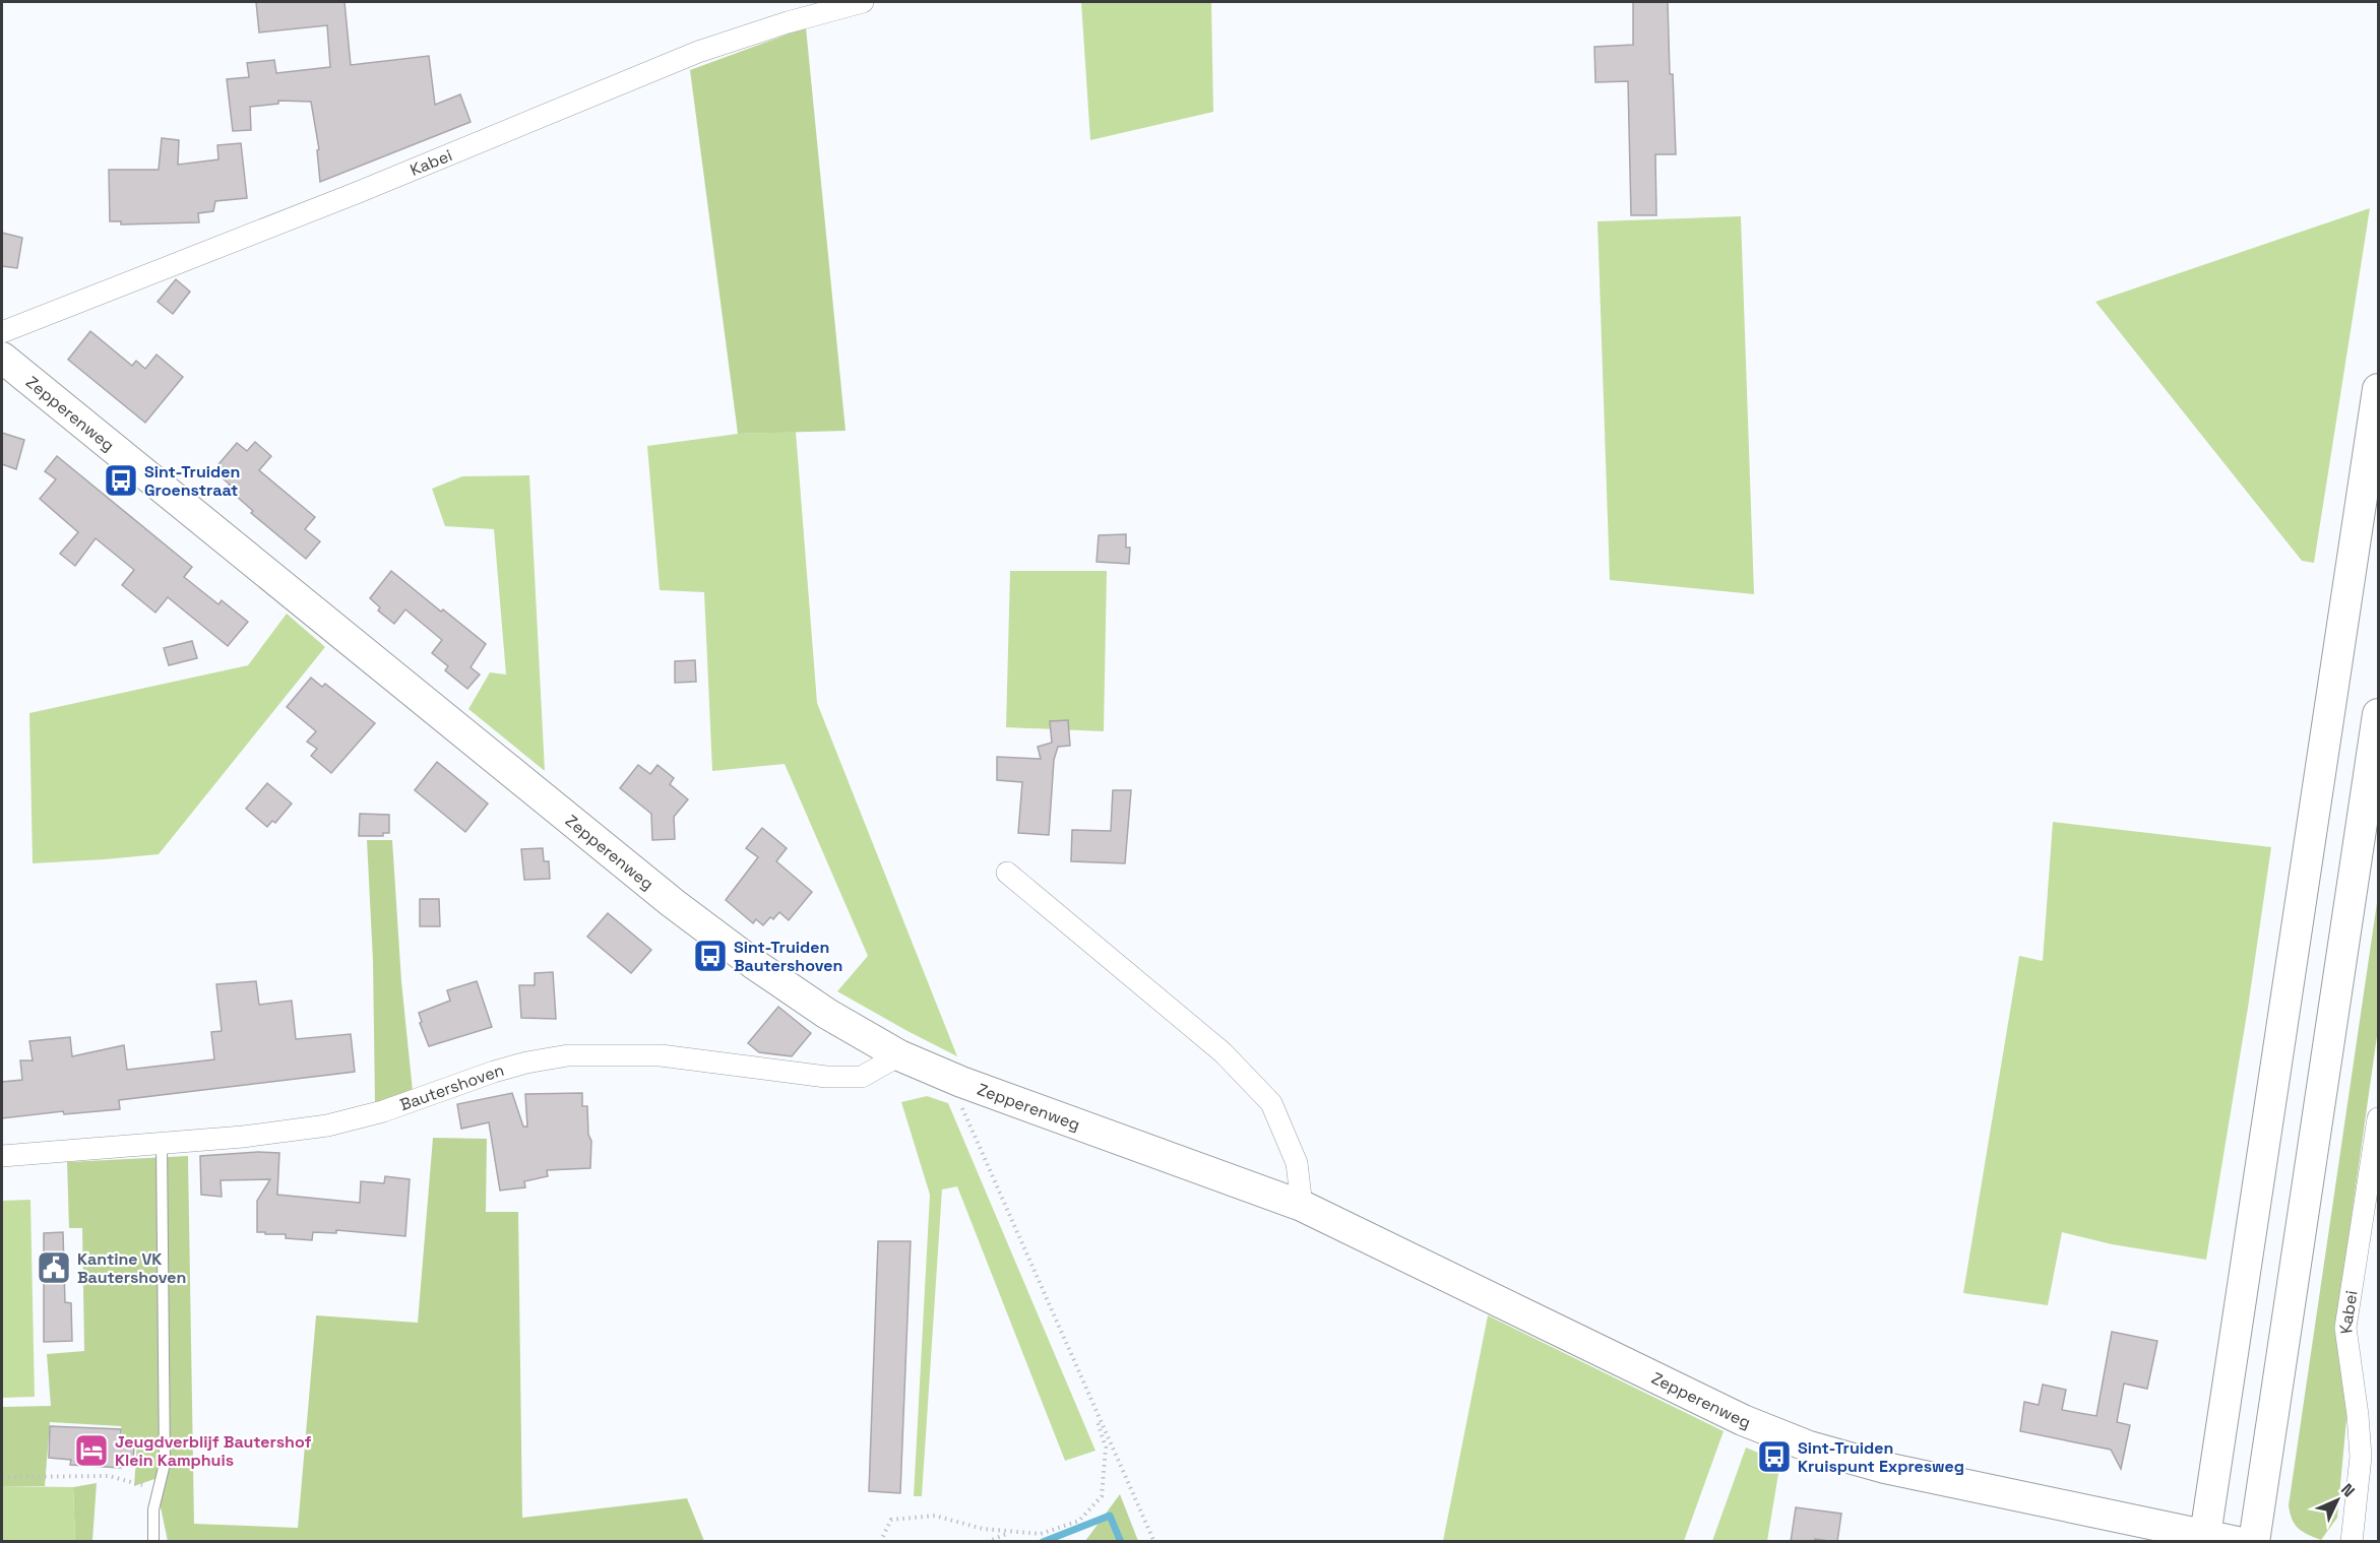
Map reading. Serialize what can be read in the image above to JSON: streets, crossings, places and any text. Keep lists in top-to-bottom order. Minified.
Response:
{"streets":{"street":["Kabei","Zepperenweg","Bautershoven"]},"crossings":[["Zepperenweg","Bautershoven"]],"places":{"bus stop":["Sint-Truiden Groenstraat","Sint-Truiden Bautershoven","Sint-Truiden Kruispunt Expresweg"],"public building":["Kantine VK Bautershoven"],"hotel":["Jeugdverblijf Bautershof Klein Kamphuis"]},"north":"top right"}
